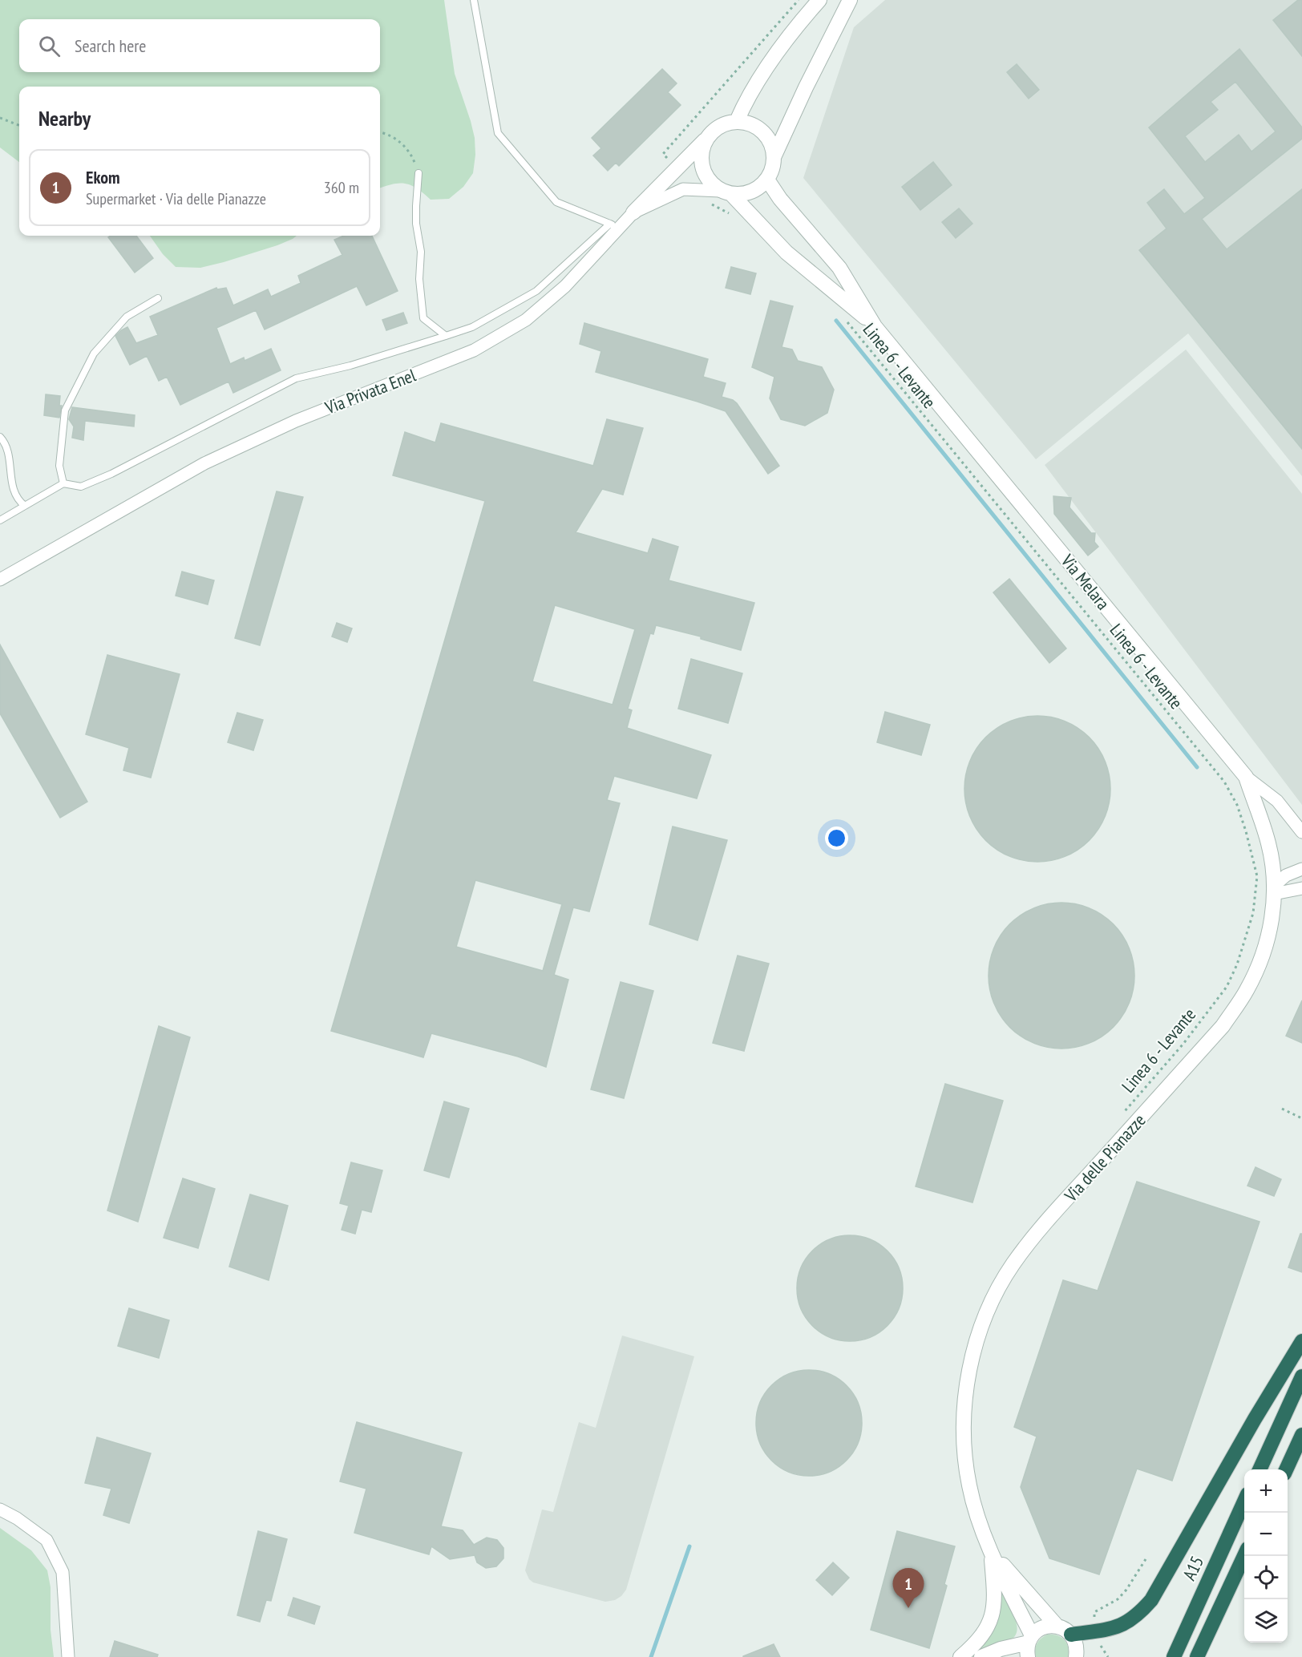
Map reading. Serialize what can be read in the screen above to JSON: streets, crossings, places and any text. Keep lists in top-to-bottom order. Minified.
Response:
{"streets":{"highway":["A15"],"street":["Via Privata Enel","Via Melara","Via delle Pianazze"],"path":["Linea 6 - Levante"]},"crossings":[["Via Melara","Via delle Pianazze"]],"page":{"search":"Search here","heading":"Nearby","list":[{"mark":"1","name":"Ekom","note":"Supermarket · Via delle Pianazze","value":"360 m"}],"map_buttons":["+","−"],"pins":"1"}}
